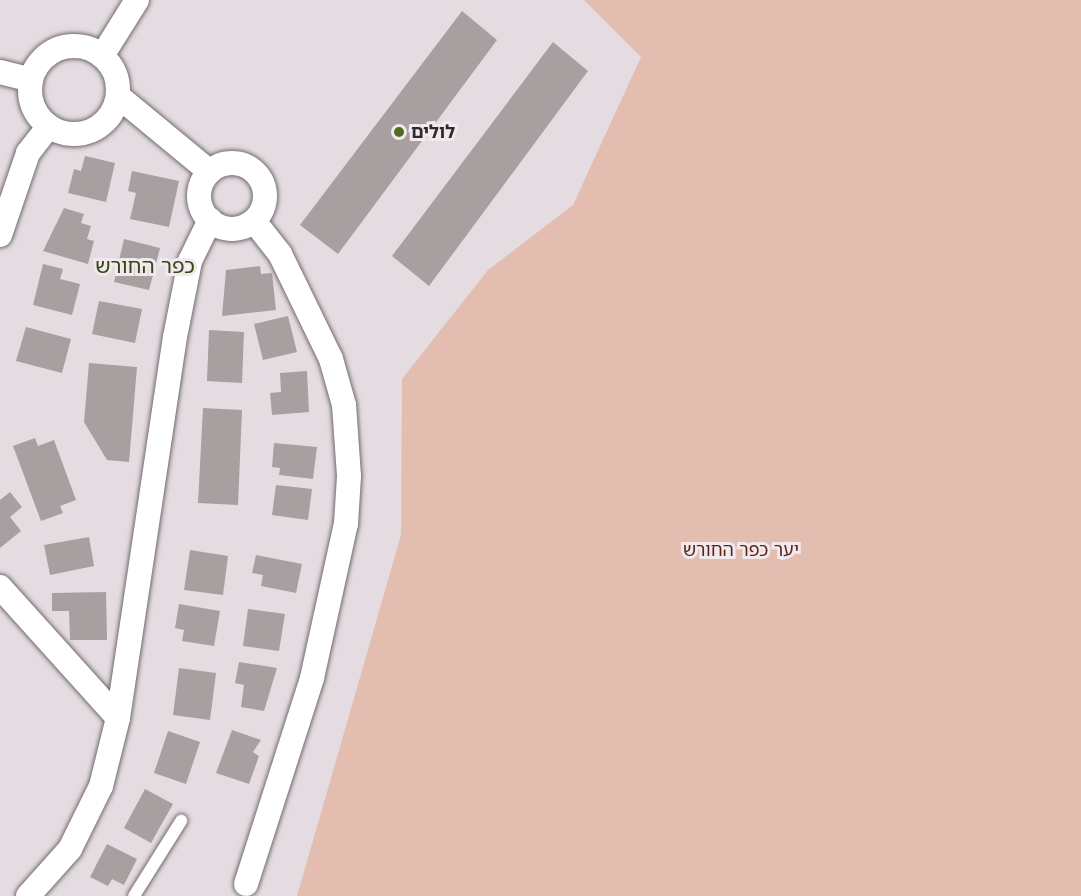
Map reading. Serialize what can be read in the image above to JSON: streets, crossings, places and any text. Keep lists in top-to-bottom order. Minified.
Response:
{"districts":["כפר החורש"],"parks":["יער כפר החורש"],"places":["לולים"]}
